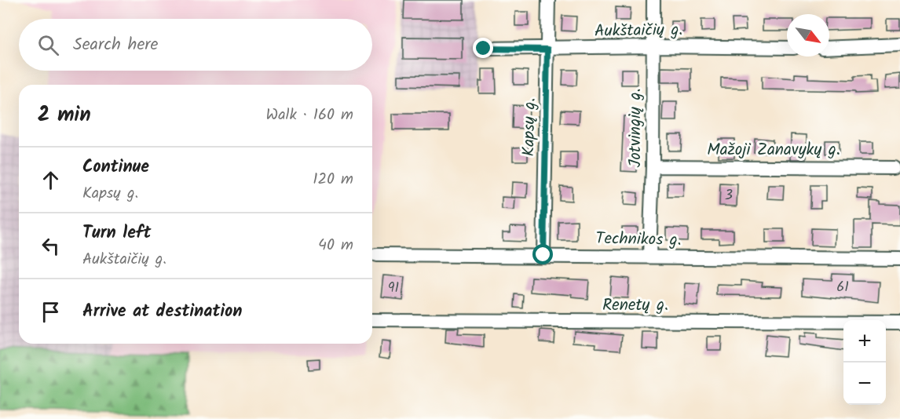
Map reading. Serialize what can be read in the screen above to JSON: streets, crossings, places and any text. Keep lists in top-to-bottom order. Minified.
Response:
{"streets":{"street":["Aukštaičių g.","Kapsų g.","Jotvingių g.","Mažoji Zanavykų g.","Technikos g.","Renetų g."]},"crossings":[["Aukštaičių g.","Kapsų g."],["Aukštaičių g.","Jotvingių g."],["Kapsų g.","Technikos g."],["Jotvingių g.","Mažoji Zanavykų g."],["Jotvingių g.","Technikos g."]],"house_numbers":["3","61","91"],"north":"bottom right","page":{"search":"Search here","heading":["2 min","Walk · 160 m"],"list":[["Continue","Kapsų g.","120 m"],["Turn left","Aukštaičių g.","40 m"],"Arrive at destination"],"map_buttons":["+","−"]}}
